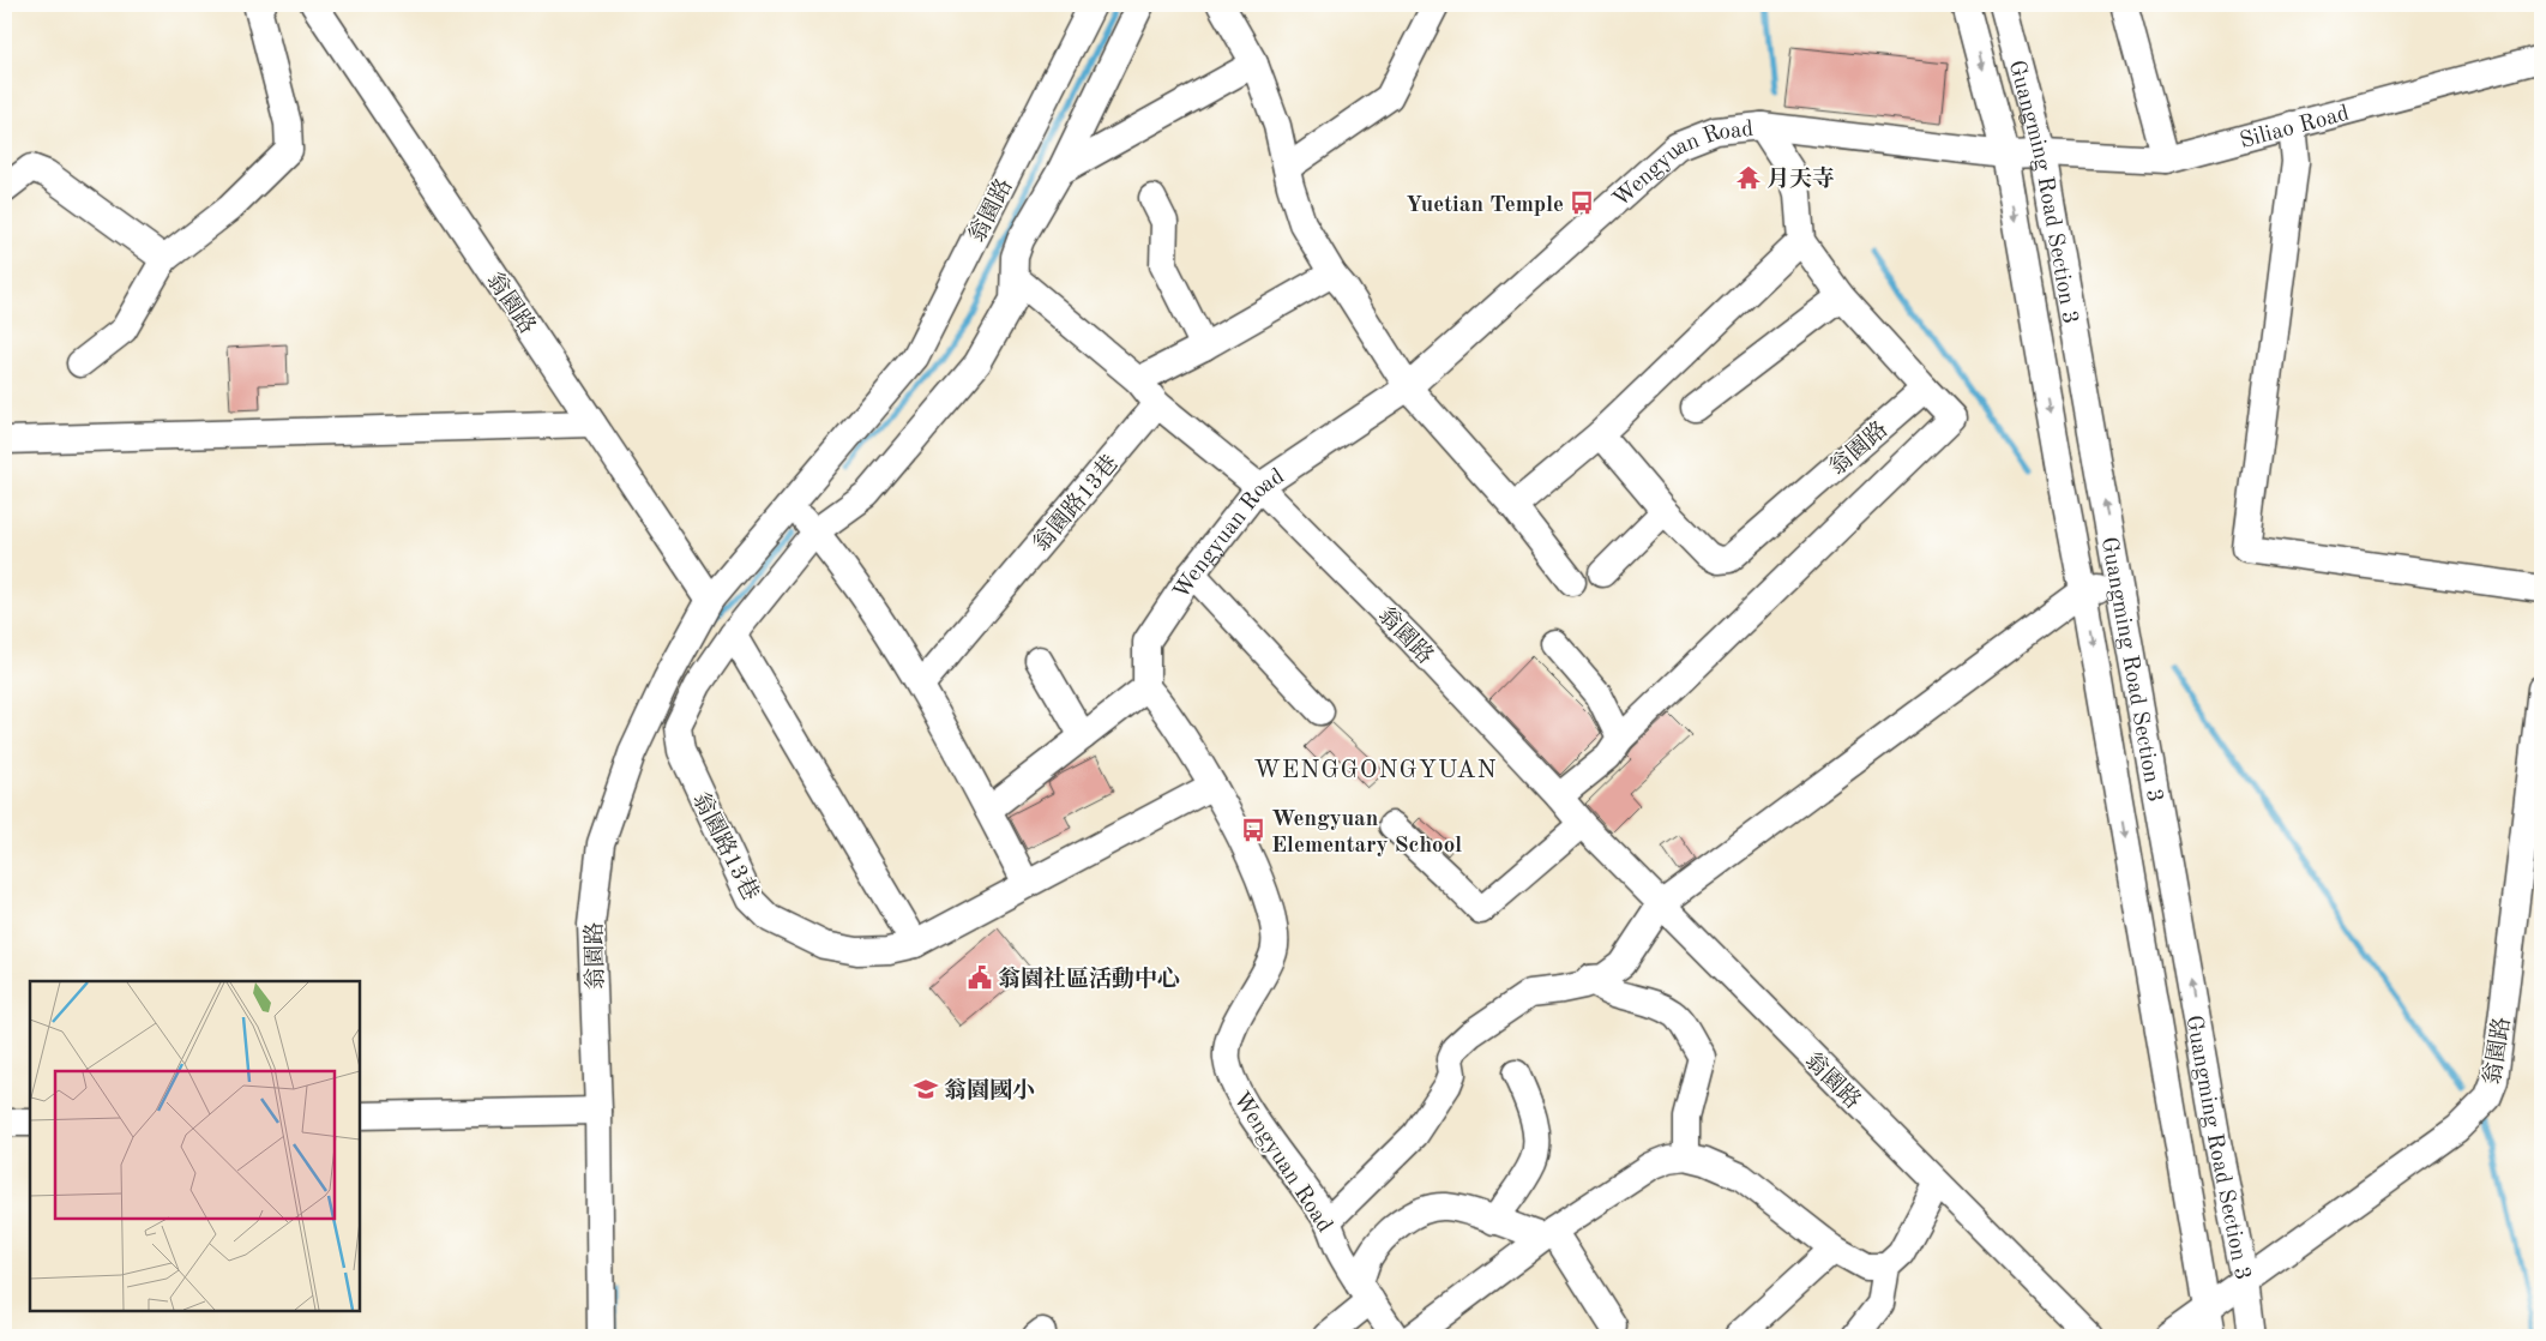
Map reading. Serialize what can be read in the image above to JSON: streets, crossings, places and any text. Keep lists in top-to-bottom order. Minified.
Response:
{"streets":{"street":["Siliao Road","Wengyuan Road","Guangming Road Section 3","翁園路","翁園路13巷"]},"crossings":[["Siliao Road","Wengyuan Road"],["Siliao Road","Guangming Road Section 3"],["Wengyuan Road","Guangming Road Section 3"],["Wengyuan Road","翁園路"],["Wengyuan Road","翁園路13巷"],["Guangming Road Section 3","翁園路"],["翁園路","翁園路13巷"]],"districts":["WENGGONGYUAN"],"places":{"temple":["月天寺"],"bus stop":["Yuetian Temple","Wengyuan Elementary School"],"public building":["翁園社區活動中心"],"school or university":["翁園國小"]}}
